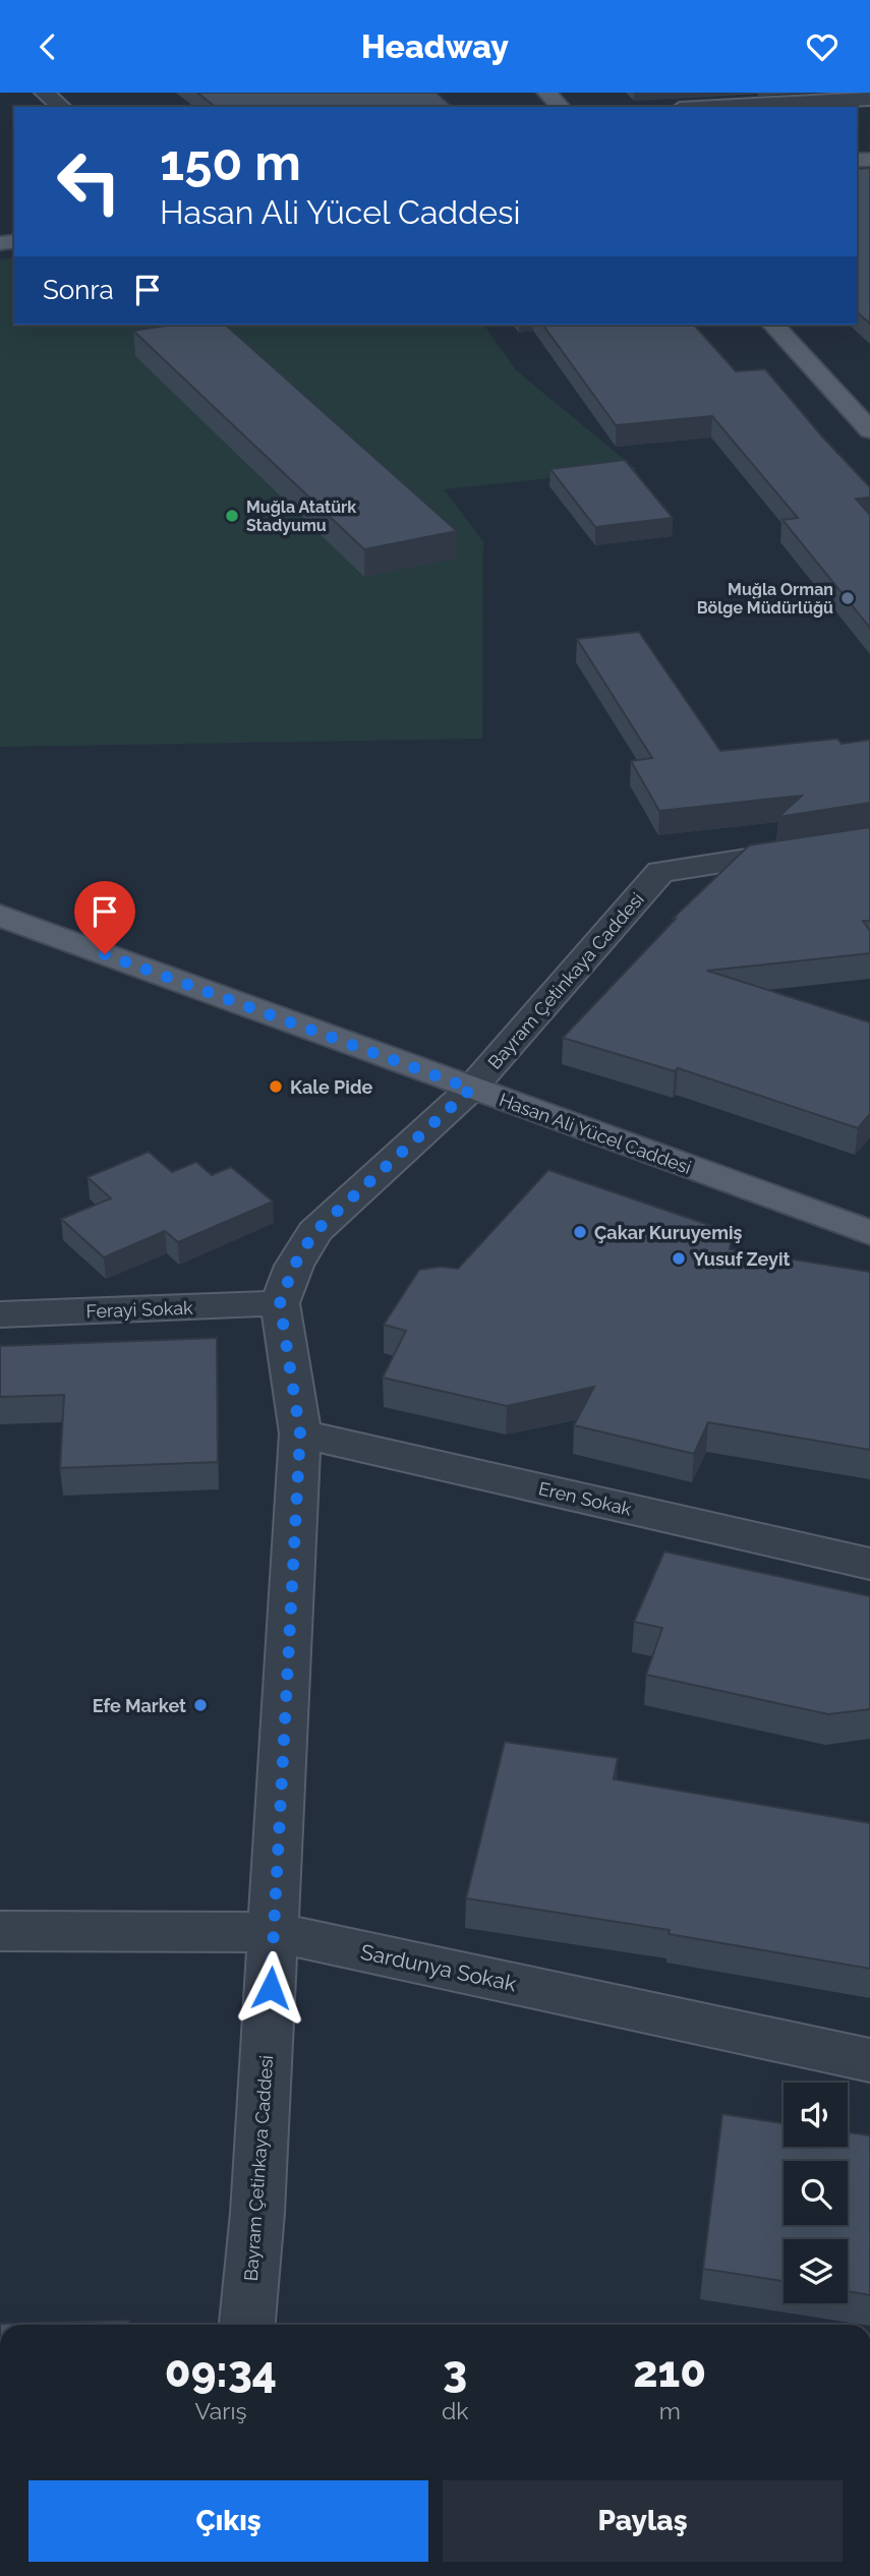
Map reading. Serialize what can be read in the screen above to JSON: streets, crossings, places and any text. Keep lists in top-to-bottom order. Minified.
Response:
{"streets":{"main road":["Hasan Ali Yücel Caddesi"],"street":["Bayram Çetinkaya Caddesi","Ferayi Sokak","Eren Sokak","Sardunya Sokak"]},"crossings":[["Bayram Çetinkaya Caddesi","Hasan Ali Yücel Caddesi"],["Bayram Çetinkaya Caddesi","Ferayi Sokak"],["Bayram Çetinkaya Caddesi","Eren Sokak"],["Bayram Çetinkaya Caddesi","Sardunya Sokak"]],"places":["Muğla Atatürk Stadyumu","Muğla Orman Bölge Müdürlüğü","Kale Pide","Çakar Kuruyemiş","Yusuf Zeyit","Efe Market"],"page":{"header":"Headway","turn":["150 m","Hasan Ali Yücel Caddesi"],"then":"Sonra","eta":["09:34","Varış","3","dk","210","m"],"buttons":["Çıkış","Paylaş"]}}
